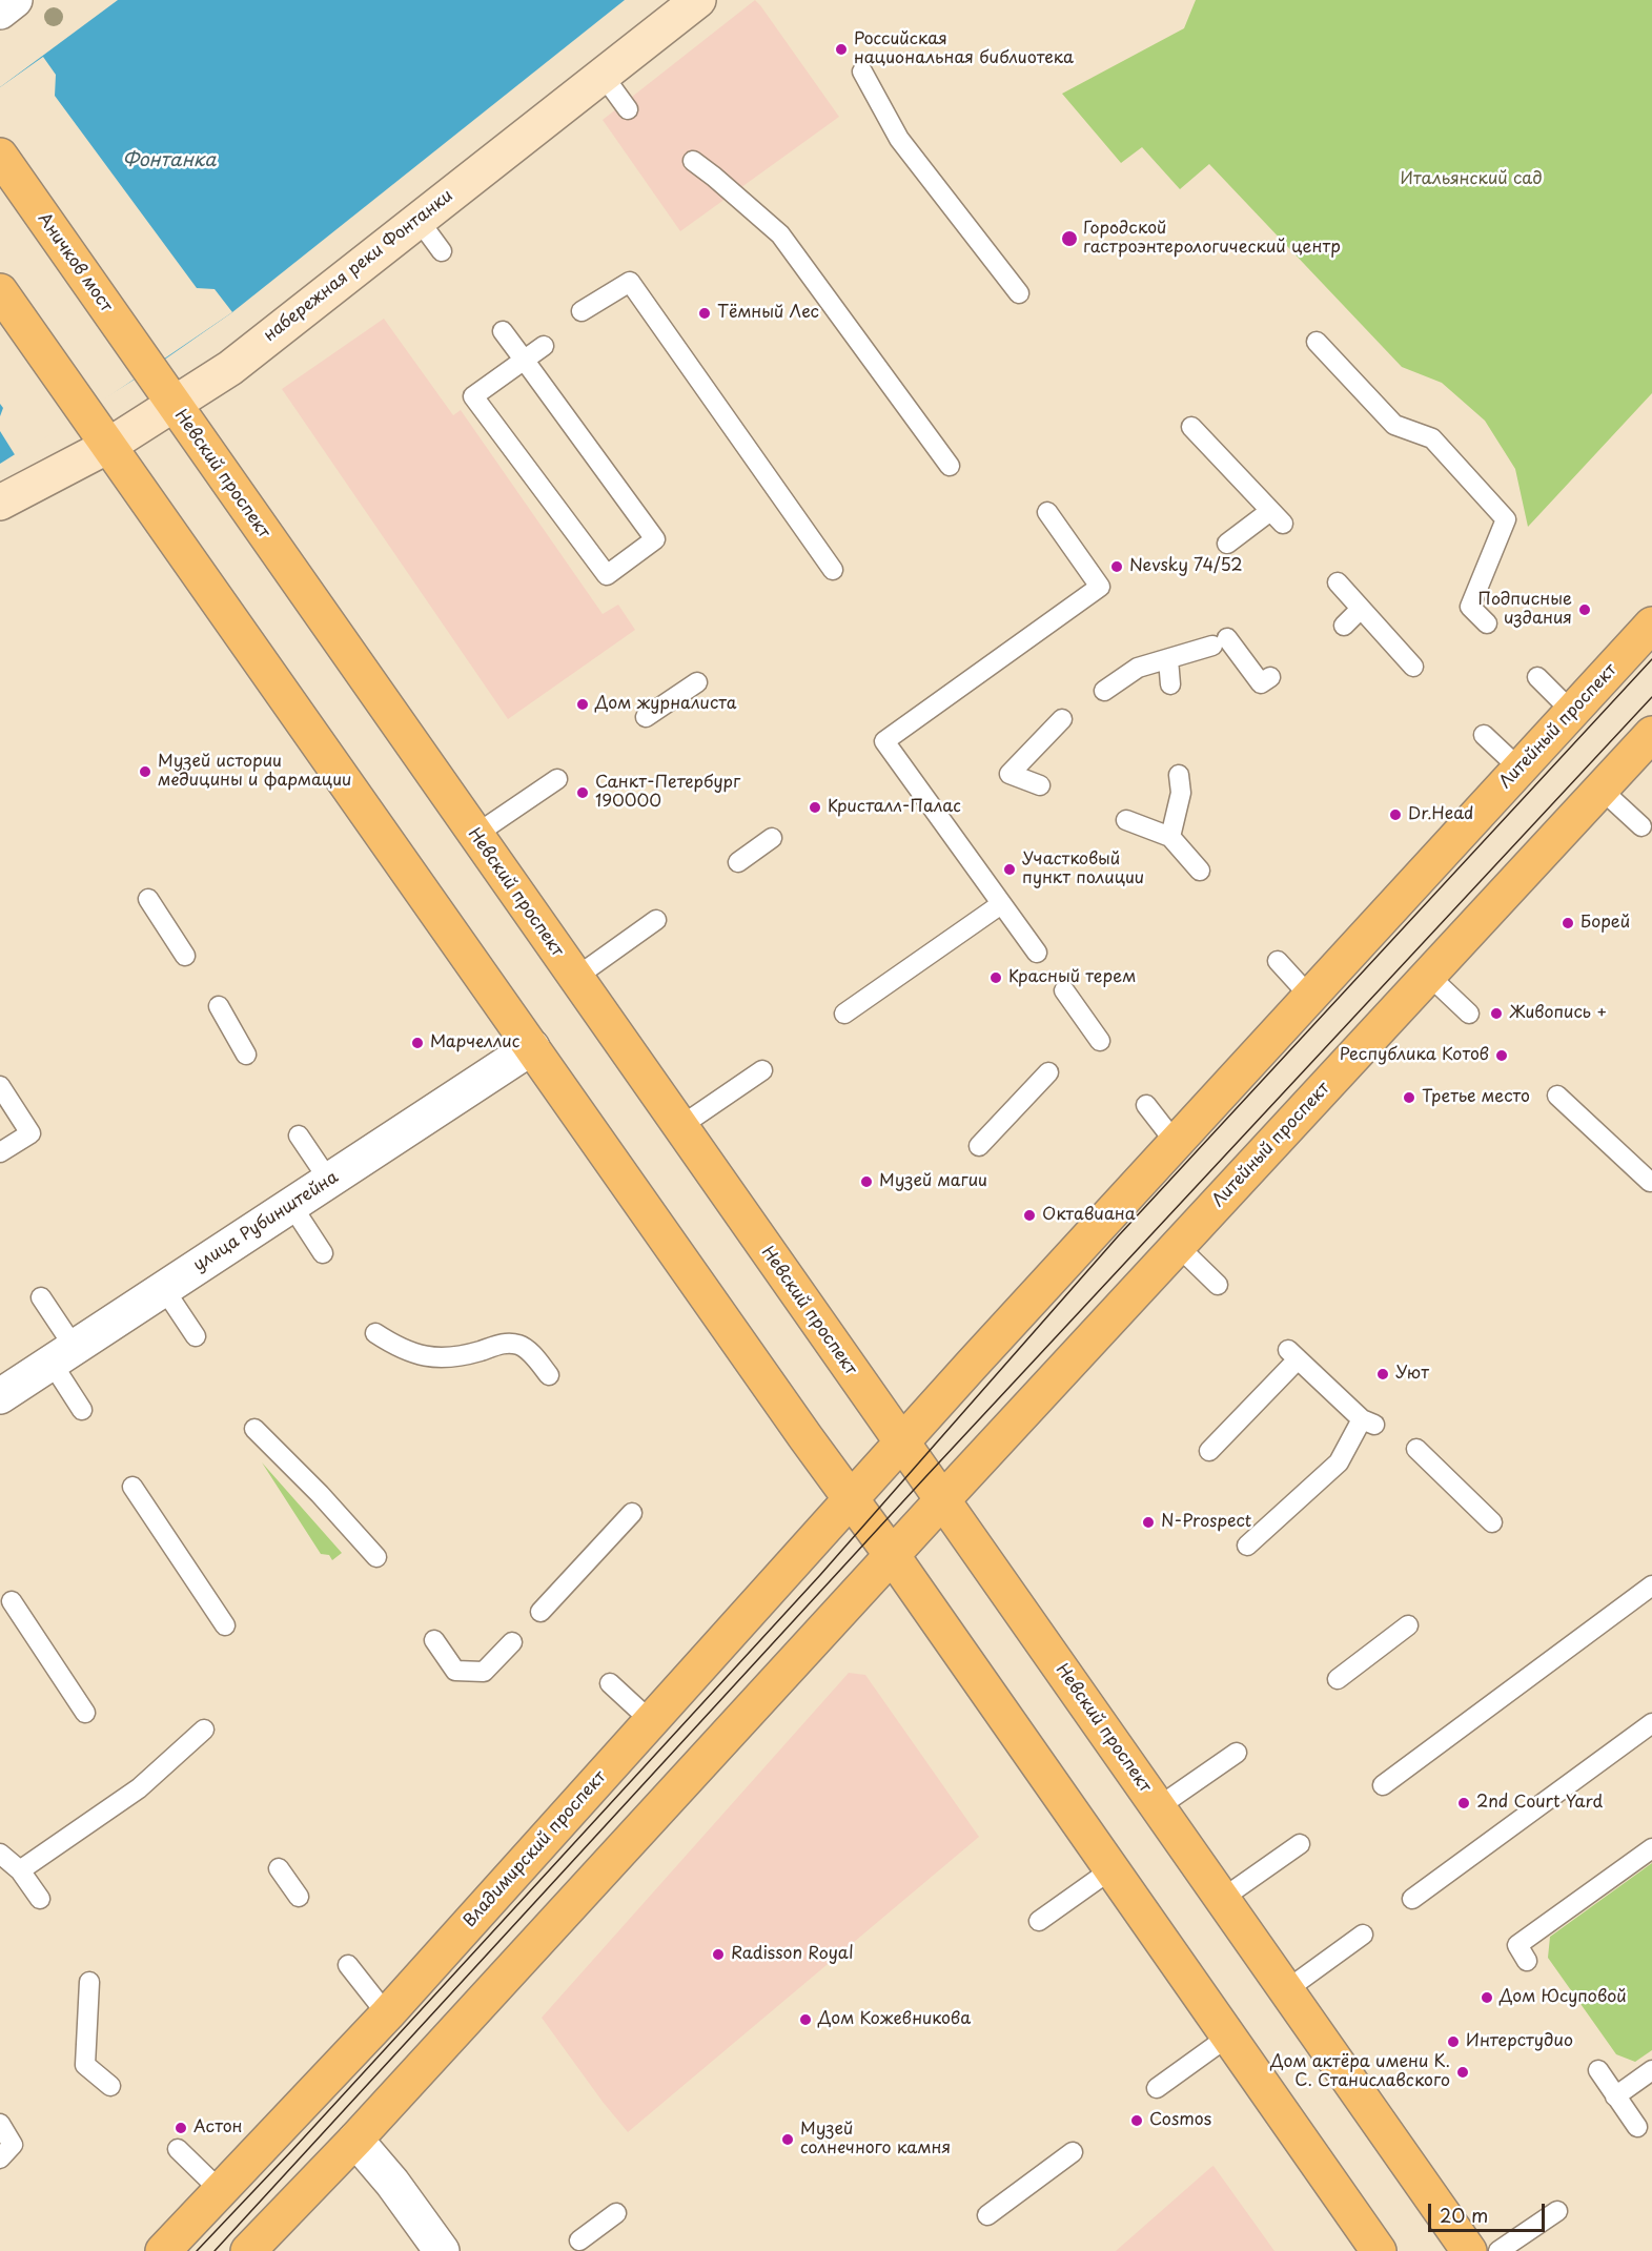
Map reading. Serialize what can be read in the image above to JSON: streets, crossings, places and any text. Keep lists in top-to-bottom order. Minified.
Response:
{"streets":{"main road":["Аничков мост","набережная реки Фонтанки","Невский проспект","Литейный проспект","Владимирский проспект"],"street":["улица Рубинштейна"]},"crossings":[["Аничков мост","Невский проспект"],["набережная реки Фонтанки","Невский проспект"],["Невский проспект","Литейный проспект"],["Невский проспект","Владимирский проспект"],["Литейный проспект","Владимирский проспект"]],"water":["Фонтанка"],"parks":["Итальянский сад"],"places":["Российская национальная библиотека","Городской гастроэнтерологический центр","Тёмный Лес","Nevsky 74/52","Подписные издания","Дом журналиста","Музей истории медицины и фармации","Санкт-Петербург 190000","Кристалл-Палас","Dr.Head","Участковый пункт полиции","Борей","Красный терем","Живопись +","Марчеллис","Республика Котов","Третье место","Музей магии","Октавиана","Уют","N-Prospect","2nd Court Yard","Radisson Royal","Дом Юсуповой","Дом Кожевникова","Интерстудио","Дом актёра имени К. С. Станиславского","Cosmos","Астон","Музей солнечного камня"],"scale_bar":"20 m"}
